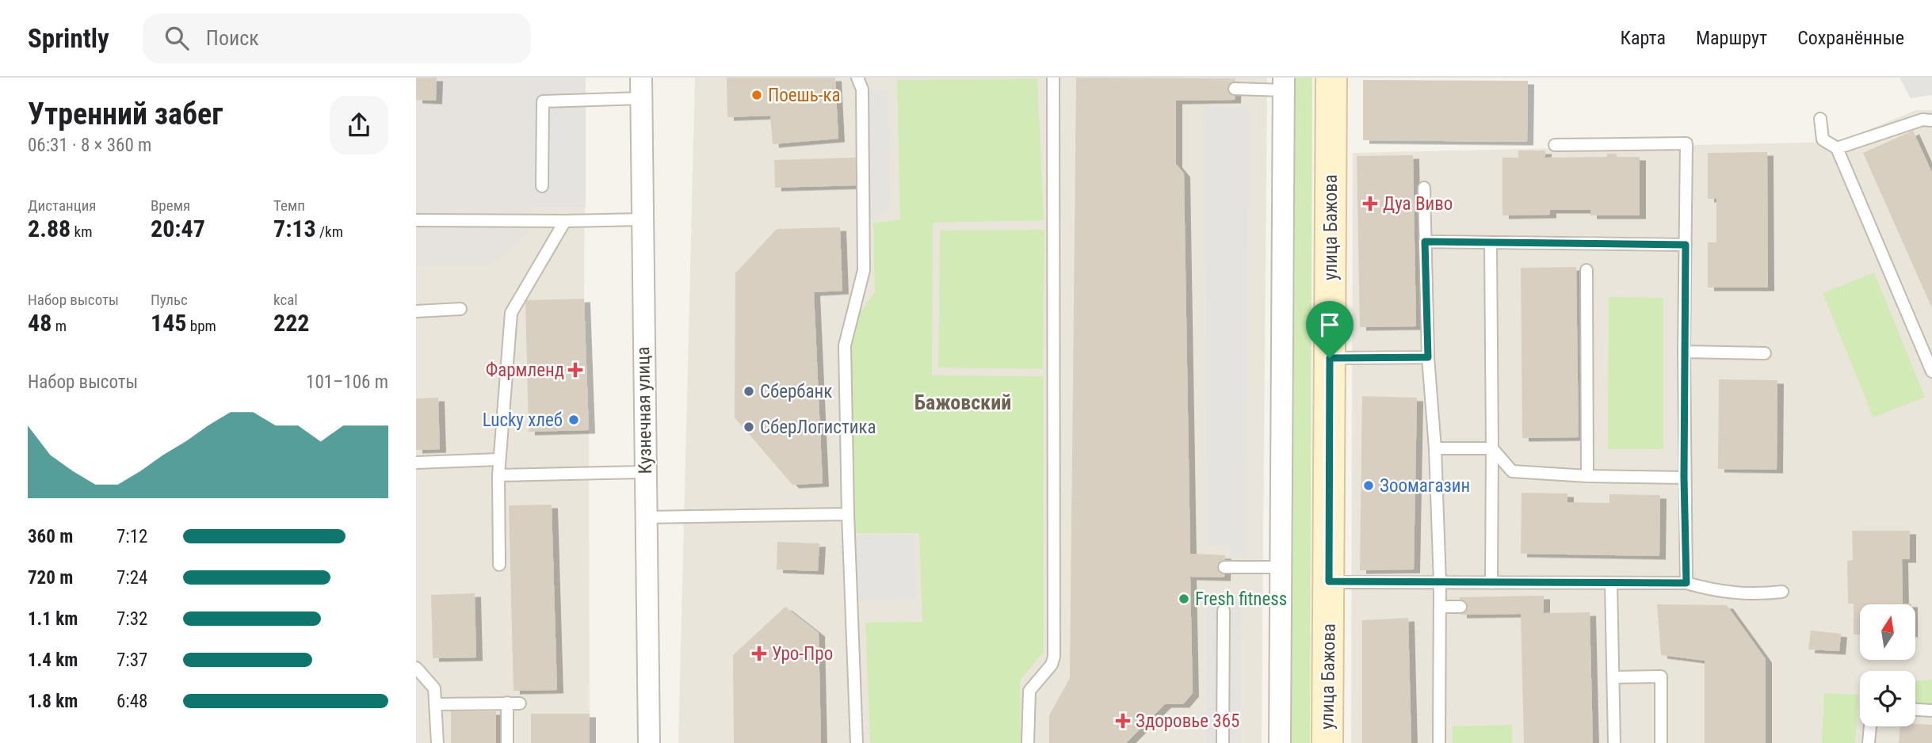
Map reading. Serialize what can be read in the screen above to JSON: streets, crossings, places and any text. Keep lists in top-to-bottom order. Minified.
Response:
{"streets":{"street":["улица Бажова","Кузнечная улица"]},"districts":["Бажовский"],"places":{"other":["Поешь-ка","Сбербанк","Lucky хлеб","СберЛогистика","Зоомагазин","Fresh fitness"],"health":["Дуа Виво","Фармленд","Уро-Про","Здоровье 365"]},"north":"top","page":{"header":"Sprintly","search":"Поиск","nav":["Карта","Маршрут","Сохранённые"],"heading":["Утренний забег","06:31 · 8 × 360 m"],"stats":[["Дистанция","2.88 km"],["Время","20:47"],["Темп","7:13 /km"],["Набор высоты","48 m"],["Пульс","145 bpm"],["kcal","222"]],"chart":["Набор высоты","101–106 m"],"list":[{"name":"360 m","note":"7:12"},{"name":"720 m","note":"7:24"},{"name":"1.1 km","note":"7:32"},{"name":"1.4 km","note":"7:37"},{"name":"1.8 km","note":"6:48"}]}}
